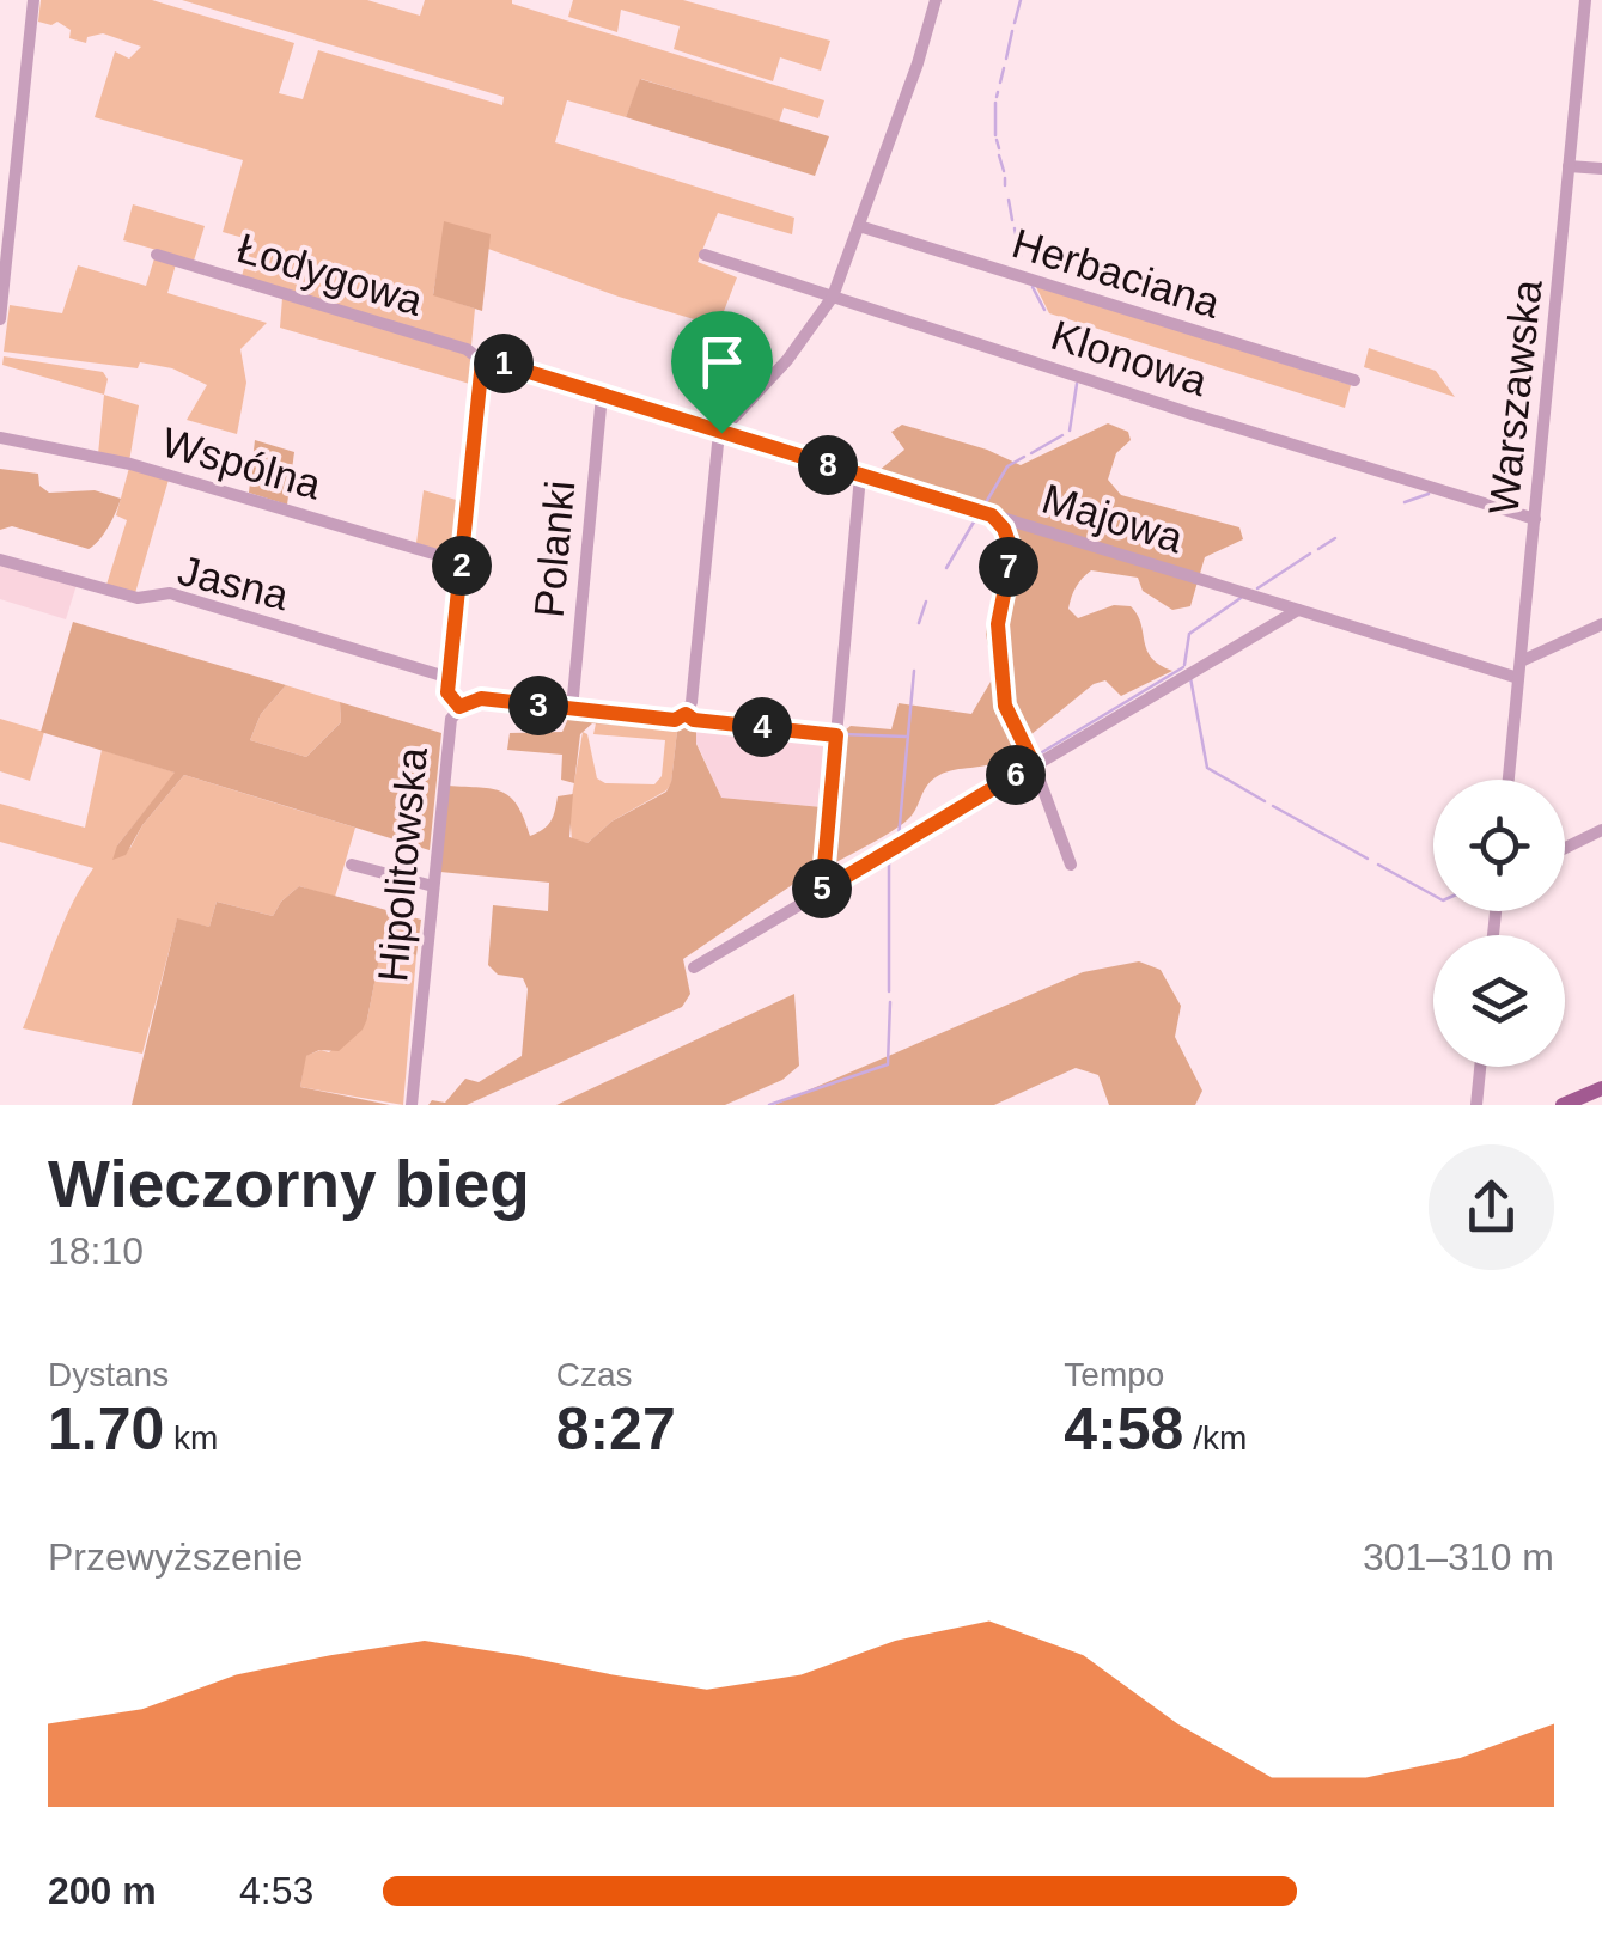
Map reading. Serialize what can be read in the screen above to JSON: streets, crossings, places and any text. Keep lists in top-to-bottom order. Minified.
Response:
{"streets":{"street":["Herbaciana","Łodygowa","Klonowa","Warszawska","Wspólna","Majowa","Polanki","Jasna","Hipolitowska"]},"crossings":[["Łodygowa","Majowa"],["Klonowa","Warszawska"],["Warszawska","Majowa"],["Majowa","Polanki"],["Polanki","Hipolitowska"]],"page":{"pins":["1","8","2","7","3","4","6","5"],"heading":["Wieczorny bieg","18:10"],"stats":[["Dystans","1.70 km"],["Czas","8:27"],["Tempo","4:58 /km"]],"chart":["Przewyższenie","301–310 m"],"list":[{"name":"200 m","note":"4:53"}]}}
